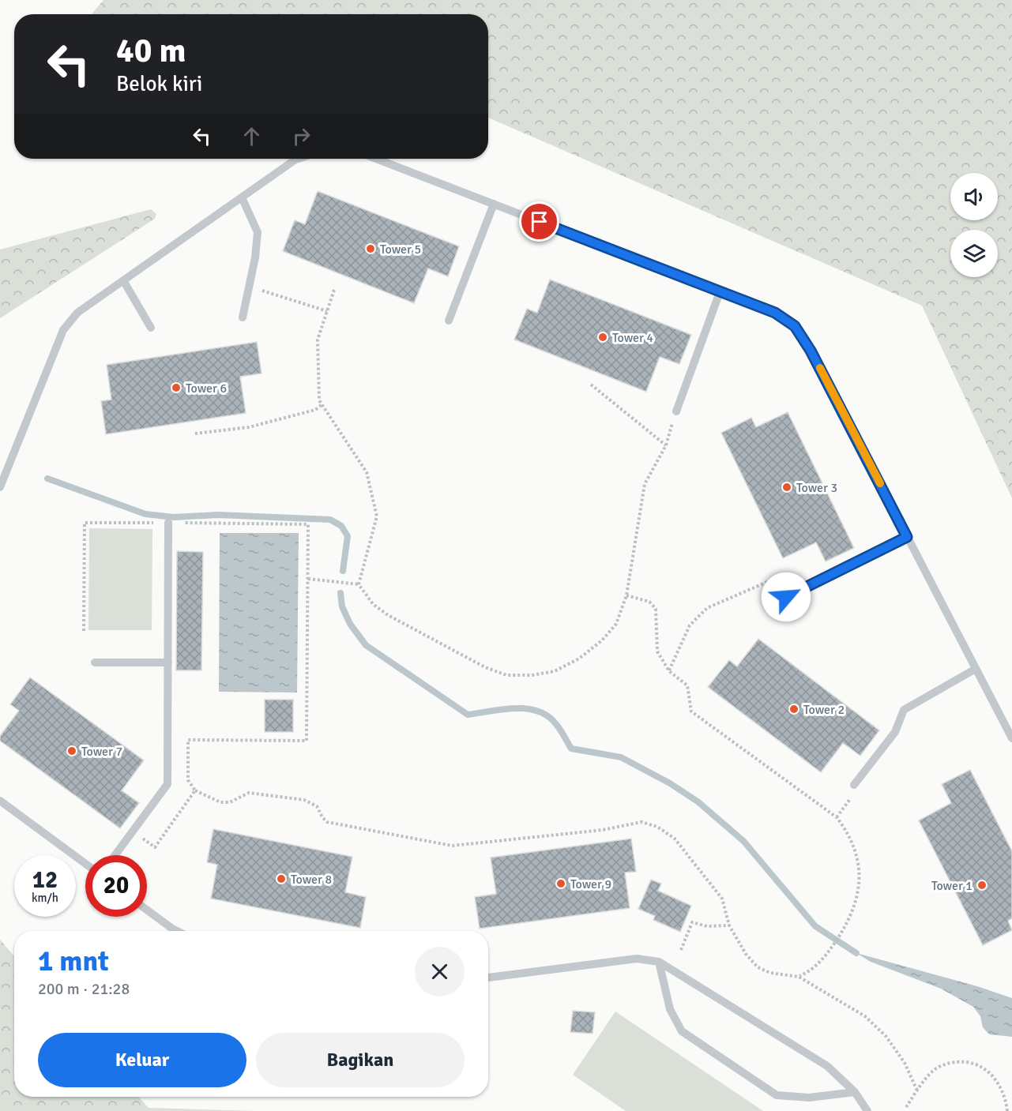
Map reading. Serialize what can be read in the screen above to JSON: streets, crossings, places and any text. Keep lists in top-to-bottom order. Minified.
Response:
{"places":["Tower 5","Tower 4","Tower 6","Tower 3","Tower 2","Tower 7","Tower 8","Tower 9","Tower 1"],"page":{"turn":["40 m","Belok kiri"],"speed":"12 km/h","limit":"20","heading":["1 mnt","200 m · 21:28"],"buttons":["Keluar","Bagikan"]}}
